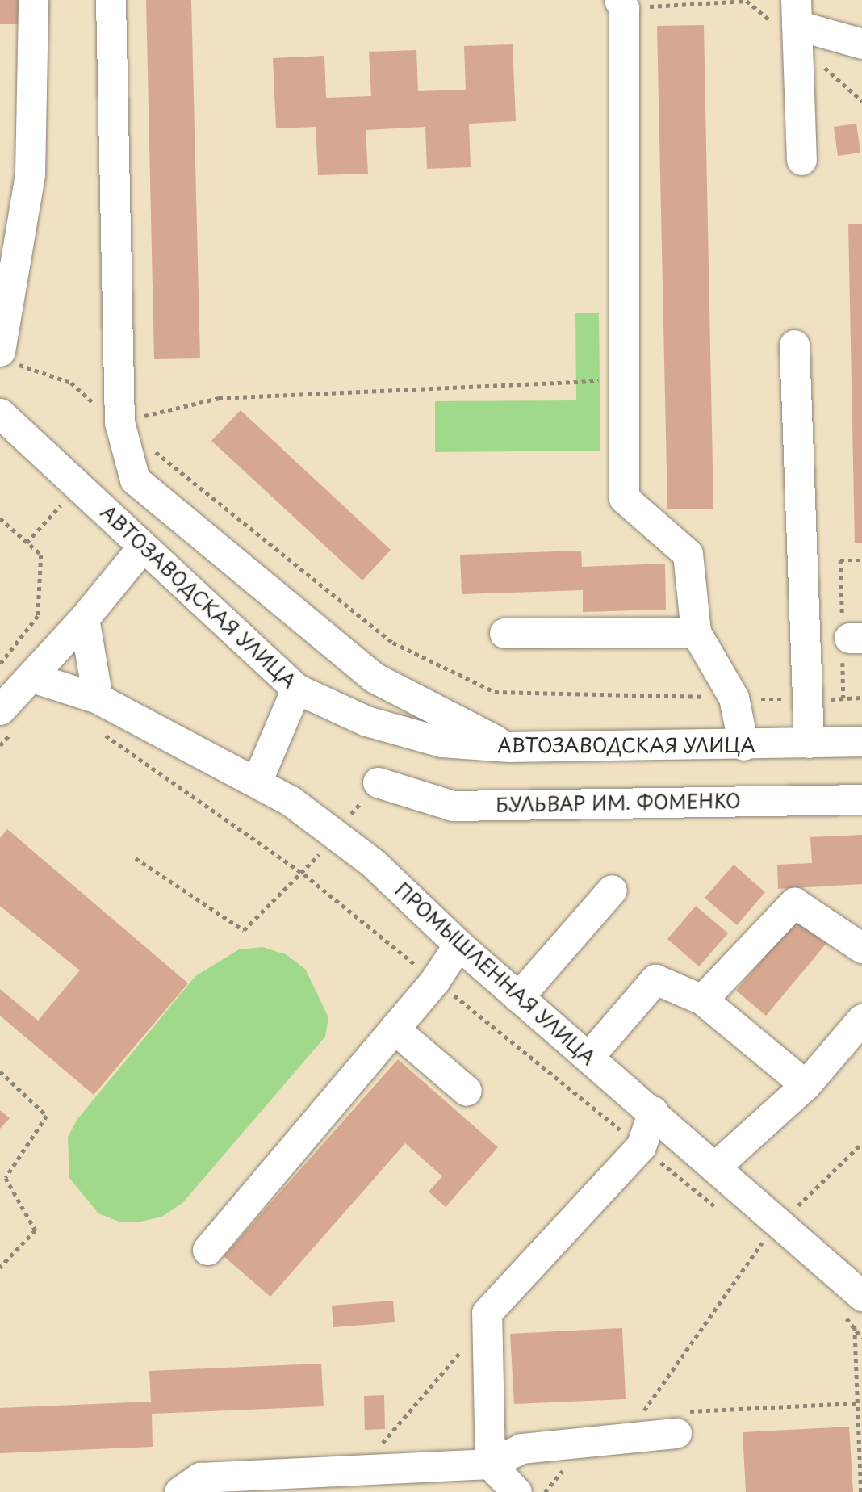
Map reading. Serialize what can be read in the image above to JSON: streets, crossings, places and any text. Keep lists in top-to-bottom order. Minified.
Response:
{"streets":{"street":["АВТОЗАВОДСКАЯ УЛИЦА","БУЛЬВАР ИМ. ФОМЕНКО","ПРОМЫШЛЕННАЯ УЛИЦА"]}}
